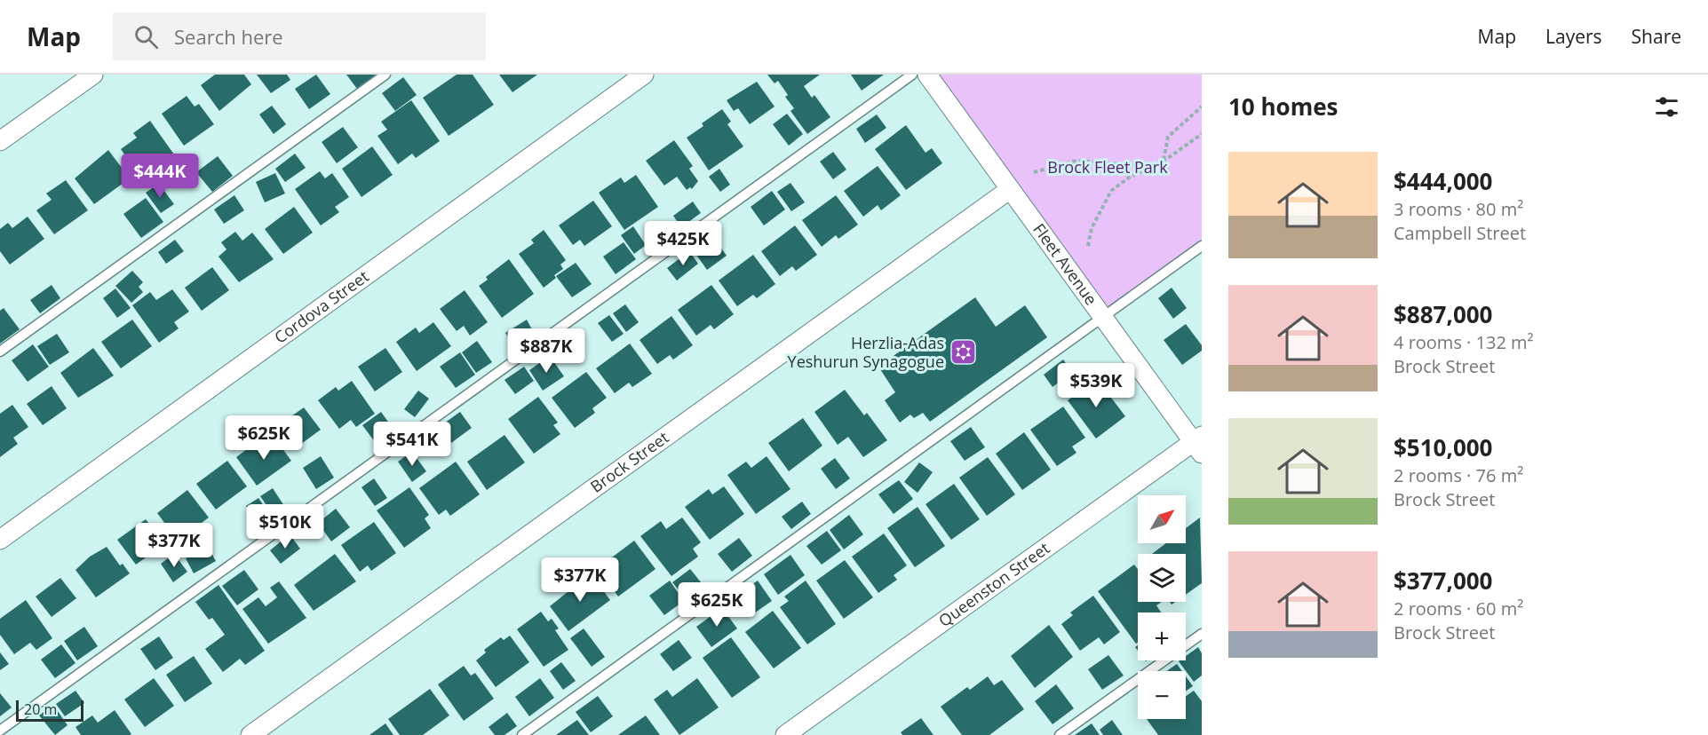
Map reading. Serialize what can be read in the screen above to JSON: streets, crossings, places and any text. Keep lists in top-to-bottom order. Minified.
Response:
{"streets":{"street":["Fleet Avenue","Cordova Street","Brock Street","Queenston Street"]},"crossings":[["Fleet Avenue","Brock Street"],["Fleet Avenue","Queenston Street"]],"parks":["Brock Fleet Park"],"places":{"synagogue":["Herzlia-Adas Yeshurun Synagogue"]},"scale_bar":"20 m","north":"top right","page":{"header":"Map","search":"Search here","nav":["Map","Layers","Share"],"heading":"10 homes","list":[{"name":"$444,000","note":"3 rooms · 80 m² · Campbell Street"},{"name":"$887,000","note":"4 rooms · 132 m² · Brock Street"},{"name":"$510,000","note":"2 rooms · 76 m² · Brock Street"},{"name":"$377,000","note":"2 rooms · 60 m² · Brock Street"}],"price":["$444K","$425K","$887K","$539K","$625K","$541K","$510K","$377K","$377K","$625K"],"map_buttons":["+","−"],"scale":"20 m"}}
